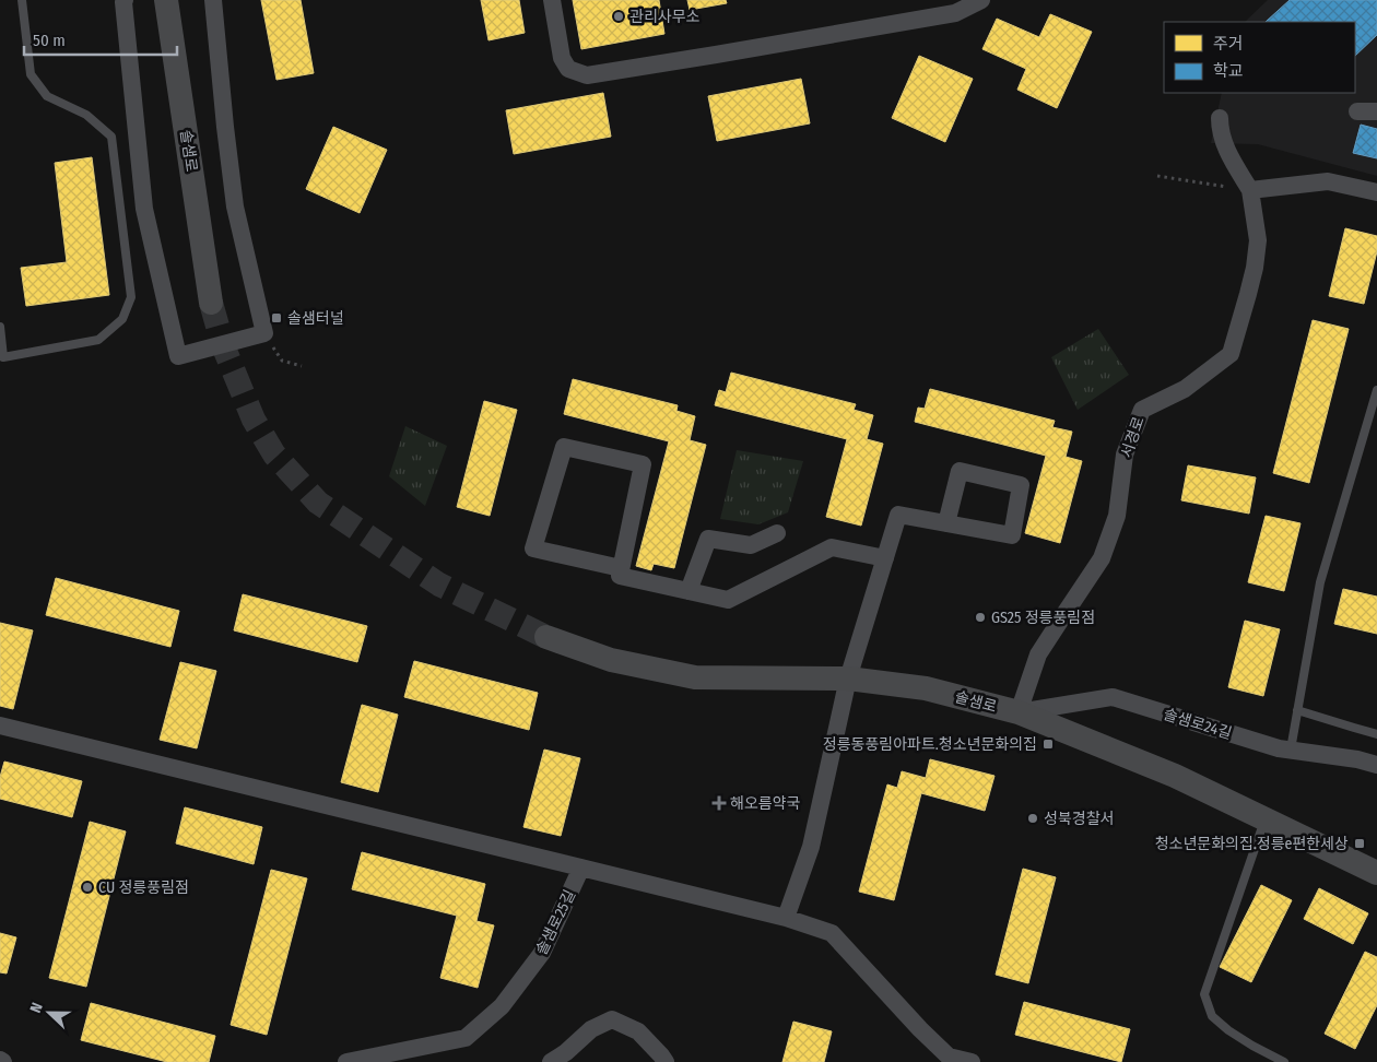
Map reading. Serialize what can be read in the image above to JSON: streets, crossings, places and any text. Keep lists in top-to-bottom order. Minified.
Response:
{"streets":{"main road":["솔샘로"],"street":["서경로","솔샘로24길","솔샘로25길"]},"crossings":[["솔샘로","서경로"],["솔샘로","솔샘로24길"],["서경로","솔샘로24길"]],"places":{"other":["관리사무소","GS25 정릉풍림점","성북경찰서","CU 정릉풍림점"],"transit":["솔샘터널","정릉동풍림아파트.청소년문화의집","청소년문화의집.정릉e편한세상"],"health":["해오름약국"]},"legend":["주거","학교"],"scale_bar":"50 m","north":"left"}
